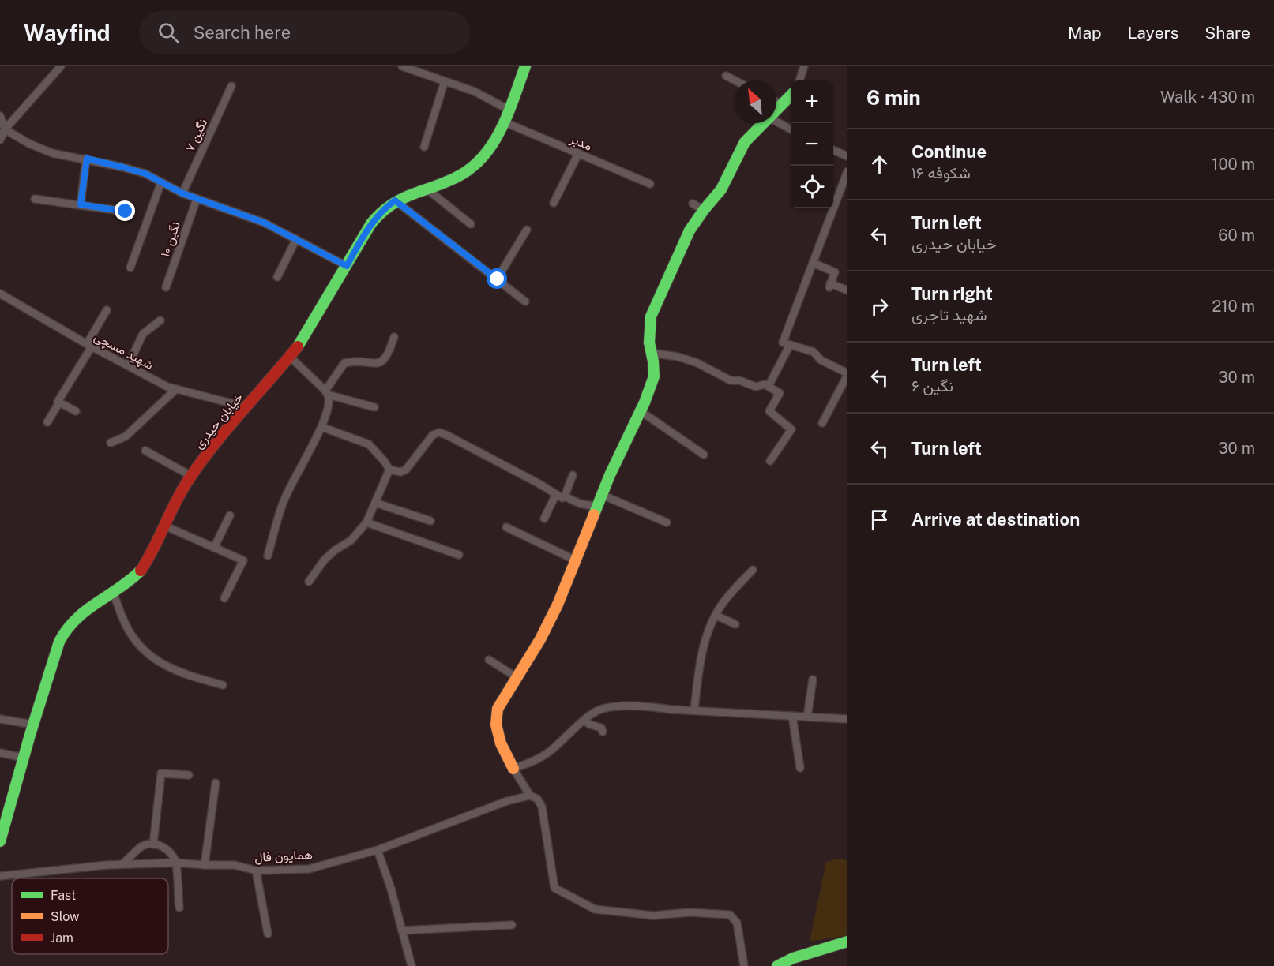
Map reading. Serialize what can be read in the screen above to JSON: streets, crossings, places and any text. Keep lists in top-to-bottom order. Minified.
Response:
{"streets":{"street":["نگین ۷","مدبر","نگین ۱۰","شهید مسچی","خیابان حیدری","همایون فال"]},"crossings":[["مدبر","خیابان حیدری"],["شهید مسچی","خیابان حیدری"]],"legend":["Fast","Slow","Jam"],"north":"top left","page":{"header":"Wayfind","search":"Search here","nav":["Map","Layers","Share"],"heading":["6 min","Walk · 430 m"],"map_buttons":["+","−"],"list":[["Continue","شکوفه ۱۶","100 m"],["Turn left","خیابان حیدری","60 m"],["Turn right","شهید تاجری","210 m"],["Turn left","نگین ۶","30 m"],["Turn left","30 m"],"Arrive at destination"]}}
